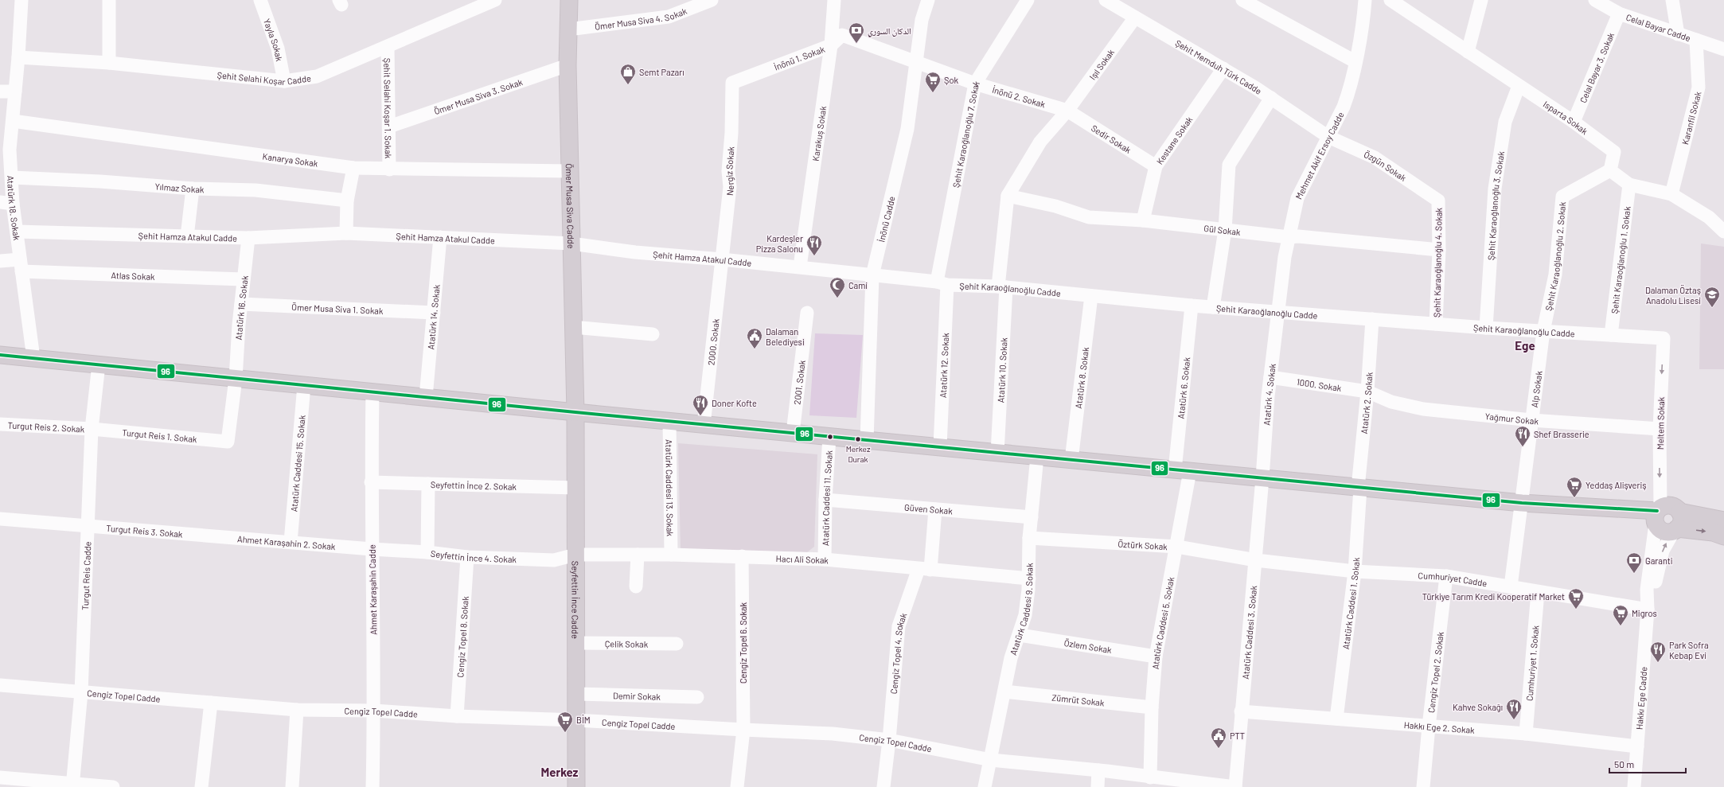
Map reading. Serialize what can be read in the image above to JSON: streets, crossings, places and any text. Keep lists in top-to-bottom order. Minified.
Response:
{"streets":{"main road":["Ömer Musa Siva Cadde","Seyfettin İnce Cadde"],"street":["Ömer Musa Siva 4. Sokak","Celal Bayar Cadde","Yayla Sokak","İnönü 1. Sokak","Işıl Sokak","Şehit Memduh Türk Cadde","Celal Bayar 3. Sokak","Şehit Selahi Koşar Cadde","Ömer Musa Siva 3. Sokak","İnönü 2. Sokak","Şehit Selahi Koşar 1. Sokak","Isparta Sokak","Karanfil Sokak","Karakuş Sokak","Şehit Karaoğlanoğlu 7. Sokak","Sedir Sokak","Kestane Sokak","Mehmet Akif Ersoy Cadde","Kanarya Sokak","Özgün Sokak","Nergiz Sokak","Yılmaz Sokak","Şehit Karaoğlanoğlu 3. Sokak","Atatürk 18. Sokak","İnönü Cadde","Gül Sokak","Şehit Hamza Atakul Cadde","Şehit Karaoğlanoğlu 2. Sokak","Şehit Karaoğlanoğlu 1. Sokak","Şehit Karaoğlanoğlu 4. Sokak","Atlas Sokak","Şehit Karaoğlanoğlu Cadde","Atatürk 16. Sokak","Ömer Musa Siva 1. Sokak","Atatürk 14. Sokak","2000. Sokak","Atatürk 12. Sokak","Atatürk 10. Sokak","Atatürk 8. Sokak","2001. Sokak","1000. Sokak","Atatürk 6. Sokak","Alp Sokak","Atatürk 4. Sokak","Atatürk 2. Sokak","Yağmur Sokak","Meltem Sokak","Turgut Reis 2. Sokak","Turgut Reis 1. Sokak","Atatürk Caddesi 15. Sokak","Seyfettin İnce 2. Sokak","Atatürk Caddesi 13. Sokak","Atatürk Caddesi 11. Sokak","Güven Sokak","Turgut Reis 3. Sokak","Ahmet Karaşahin 2. Sokak","Öztürk Sokak","Seyfettin İnce 4. Sokak","Hacı Ali Sokak","Turgut Reis Cadde","Cumhuriyet Cadde","Ahmet Karaşahin Cadde","Atatürk Caddesi 1. Sokak","Atatürk Caddesi 9. Sokak","Atatürk Caddesi 5. Sokak","Atatürk Caddesi 3. Sokak","Cengiz Topel 8. Sokak","Cengiz Topel 6. Sokak","Çelik Sokak","Özlem Sokak","Cengiz Topel 4. Sokak","Cumhuriyet 1. Sokak","Cengiz Topel 2. Sokak","Demir Sokak","Cengiz Topel Cadde","Hakkı Ege Cadde","Zümrüt Sokak","Hakkı Ege 2. Sokak"]},"crossings":[["Ömer Musa Siva 4. Sokak","Ömer Musa Siva Cadde"],["Celal Bayar Cadde","Celal Bayar 3. Sokak"],["Celal Bayar Cadde","Karanfil Sokak"],["Yayla Sokak","Şehit Selahi Koşar Cadde"],["İnönü 1. Sokak","İnönü 2. Sokak"],["İnönü 1. Sokak","Karakuş Sokak"],["İnönü 1. Sokak","Nergiz Sokak"],["İnönü 1. Sokak","İnönü Cadde"],["Işıl Sokak","Şehit Memduh Türk Cadde"],["Işıl Sokak","İnönü 2. Sokak"],["Işıl Sokak","Sedir Sokak"],["Işıl Sokak","Gül Sokak"],["Işıl Sokak","Atatürk 10. Sokak"],["Şehit Memduh Türk Cadde","Kestane Sokak"],["Şehit Memduh Türk Cadde","Mehmet Akif Ersoy Cadde"],["Şehit Memduh Türk Cadde","Özgün Sokak"],["Celal Bayar 3. Sokak","Isparta Sokak"],["Şehit Selahi Koşar Cadde","Şehit Selahi Koşar 1. Sokak"],["Şehit Selahi Koşar Cadde","Atatürk 18. Sokak"],["Ömer Musa Siva 3. Sokak","Şehit Selahi Koşar 1. Sokak"],["Ömer Musa Siva 3. Sokak","Ömer Musa Siva Cadde"],["İnönü 2. Sokak","Şehit Karaoğlanoğlu 7. Sokak"],["İnönü 2. Sokak","Sedir Sokak"],["İnönü 2. Sokak","İnönü Cadde"],["Şehit Selahi Koşar 1. Sokak","Kanarya Sokak"],["Isparta Sokak","Şehit Karaoğlanoğlu 3. Sokak"],["Isparta Sokak","Şehit Karaoğlanoğlu 2. Sokak"],["Karakuş Sokak","Şehit Hamza Atakul Cadde"],["Şehit Karaoğlanoğlu 7. Sokak","Şehit Karaoğlanoğlu Cadde"],["Şehit Karaoğlanoğlu 7. Sokak","Atatürk 12. Sokak"],["Sedir Sokak","Kestane Sokak"],["Kestane Sokak","Gül Sokak"],["Mehmet Akif Ersoy Cadde","Özgün Sokak"],["Mehmet Akif Ersoy Cadde","Gül Sokak"],["Mehmet Akif Ersoy Cadde","Şehit Karaoğlanoğlu Cadde"],["Mehmet Akif Ersoy Cadde","Atatürk 4. Sokak"],["Kanarya Sokak","Ömer Musa Siva Cadde"],["Kanarya Sokak","Atatürk 18. Sokak"],["Özgün Sokak","Şehit Karaoğlanoğlu 4. Sokak"],["Nergiz Sokak","Şehit Hamza Atakul Cadde"],["Nergiz Sokak","2000. Sokak"],["Yılmaz Sokak","Atatürk 18. Sokak"],["Ömer Musa Siva Cadde","Şehit Hamza Atakul Cadde"],["Ömer Musa Siva Cadde","Seyfettin İnce Cadde"],["Şehit Karaoğlanoğlu 3. Sokak","Şehit Karaoğlanoğlu Cadde"],["Atatürk 18. Sokak","Şehit Hamza Atakul Cadde"],["Atatürk 18. Sokak","Atlas Sokak"],["İnönü Cadde","Şehit Hamza Atakul Cadde"],["İnönü Cadde","Şehit Karaoğlanoğlu Cadde"],["Gül Sokak","Şehit Karaoğlanoğlu 4. Sokak"],["Gül Sokak","Atatürk 10. Sokak"],["Şehit Hamza Atakul Cadde","Şehit Karaoğlanoğlu Cadde"],["Şehit Hamza Atakul Cadde","Atatürk 16. Sokak"],["Şehit Hamza Atakul Cadde","Atatürk 14. Sokak"],["Şehit Hamza Atakul Cadde","2000. Sokak"],["Şehit Karaoğlanoğlu 2. Sokak","Şehit Karaoğlanoğlu Cadde"],["Şehit Karaoğlanoğlu 2. Sokak","Alp Sokak"],["Şehit Karaoğlanoğlu 1. Sokak","Şehit Karaoğlanoğlu Cadde"],["Şehit Karaoğlanoğlu 4. Sokak","Şehit Karaoğlanoğlu Cadde"],["Atlas Sokak","Atatürk 16. Sokak"],["Şehit Karaoğlanoğlu Cadde","Atatürk 12. Sokak"],["Şehit Karaoğlanoğlu Cadde","Atatürk 10. Sokak"],["Şehit Karaoğlanoğlu Cadde","Atatürk 8. Sokak"],["Şehit Karaoğlanoğlu Cadde","Atatürk 6. Sokak"],["Şehit Karaoğlanoğlu Cadde","Alp Sokak"],["Şehit Karaoğlanoğlu Cadde","Atatürk 4. Sokak"],["Şehit Karaoğlanoğlu Cadde","Atatürk 2. Sokak"],["Şehit Karaoğlanoğlu Cadde","Meltem Sokak"],["Atatürk 16. Sokak","Ömer Musa Siva 1. Sokak"],["Atatürk 16. Sokak","Turgut Reis 1. Sokak"],["Ömer Musa Siva 1. Sokak","Atatürk 14. Sokak"],["1000. Sokak","Atatürk 4. Sokak"],["1000. Sokak","Atatürk 2. Sokak"],["1000. Sokak","Yağmur Sokak"],["Atatürk 6. Sokak","Atatürk Caddesi 5. Sokak"],["Alp Sokak","Yağmur Sokak"],["Alp Sokak","Cumhuriyet Cadde"],["Atatürk 4. Sokak","Atatürk Caddesi 3. Sokak"],["Atatürk 2. Sokak","Yağmur Sokak"],["Atatürk 2. Sokak","Atatürk Caddesi 1. Sokak"],["Yağmur Sokak","Meltem Sokak"],["Meltem Sokak","Hakkı Ege Cadde"],["Turgut Reis 2. Sokak","Turgut Reis 1. Sokak"],["Turgut Reis 2. Sokak","Turgut Reis Cadde"],["Turgut Reis 1. Sokak","Turgut Reis Cadde"],["Atatürk Caddesi 15. Sokak","Ahmet Karaşahin 2. Sokak"],["Seyfettin İnce 2. Sokak","Ahmet Karaşahin Cadde"],["Seyfettin İnce 2. Sokak","Seyfettin İnce Cadde"],["Atatürk Caddesi 13. Sokak","Hacı Ali Sokak"],["Atatürk Caddesi 11. Sokak","Güven Sokak"],["Atatürk Caddesi 11. Sokak","Hacı Ali Sokak"],["Güven Sokak","Atatürk Caddesi 9. Sokak"],["Güven Sokak","Cengiz Topel 4. Sokak"],["Turgut Reis 3. Sokak","Ahmet Karaşahin 2. Sokak"],["Turgut Reis 3. Sokak","Turgut Reis Cadde"],["Ahmet Karaşahin 2. Sokak","Seyfettin İnce 4. Sokak"],["Ahmet Karaşahin 2. Sokak","Ahmet Karaşahin Cadde"],["Öztürk Sokak","Cumhuriyet Cadde"],["Öztürk Sokak","Atatürk Caddesi 9. Sokak"],["Öztürk Sokak","Atatürk Caddesi 5. Sokak"],["Öztürk Sokak","Atatürk Caddesi 3. Sokak"],["Seyfettin İnce 4. Sokak","Hacı Ali Sokak"],["Seyfettin İnce 4. Sokak","Ahmet Karaşahin Cadde"],["Seyfettin İnce 4. Sokak","Seyfettin İnce Cadde"],["Seyfettin İnce 4. Sokak","Cengiz Topel 8. Sokak"],["Hacı Ali Sokak","Seyfettin İnce Cadde"],["Hacı Ali Sokak","Atatürk Caddesi 9. Sokak"],["Hacı Ali Sokak","Cengiz Topel 6. Sokak"],["Hacı Ali Sokak","Cengiz Topel 4. Sokak"],["Turgut Reis Cadde","Cengiz Topel Cadde"],["Cumhuriyet Cadde","Atatürk Caddesi 1. Sokak"],["Cumhuriyet Cadde","Atatürk Caddesi 3. Sokak"],["Cumhuriyet Cadde","Cumhuriyet 1. Sokak"],["Cumhuriyet Cadde","Cengiz Topel 2. Sokak"],["Cumhuriyet Cadde","Hakkı Ege Cadde"],["Ahmet Karaşahin Cadde","Cengiz Topel Cadde"],["Seyfettin İnce Cadde","Çelik Sokak"],["Seyfettin İnce Cadde","Demir Sokak"],["Seyfettin İnce Cadde","Cengiz Topel Cadde"],["Atatürk Caddesi 1. Sokak","Hakkı Ege 2. Sokak"],["Atatürk Caddesi 9. Sokak","Özlem Sokak"],["Atatürk Caddesi 9. Sokak","Cengiz Topel Cadde"],["Atatürk Caddesi 9. Sokak","Zümrüt Sokak"],["Atatürk Caddesi 5. Sokak","Özlem Sokak"],["Atatürk Caddesi 5. Sokak","Cengiz Topel Cadde"],["Atatürk Caddesi 5. Sokak","Zümrüt Sokak"],["Atatürk Caddesi 3. Sokak","Cengiz Topel Cadde"],["Atatürk Caddesi 3. Sokak","Hakkı Ege 2. Sokak"],["Cengiz Topel 8. Sokak","Cengiz Topel Cadde"],["Cengiz Topel 6. Sokak","Cengiz Topel Cadde"],["Cengiz Topel 4. Sokak","Cengiz Topel Cadde"],["Cumhuriyet 1. Sokak","Hakkı Ege 2. Sokak"],["Cengiz Topel 2. Sokak","Hakkı Ege 2. Sokak"],["Hakkı Ege Cadde","Hakkı Ege 2. Sokak"]],"one_way":["Meltem Sokak"],"districts":["Ege","Merkez"],"places":{"bank":["الدكان السوري","Garanti"],"shop":["Semt Pazarı"],"supermarket":["Şok","Yeddaş Alişveriş","Türkiye Tarım Kredi Kooperatif Market","Migros","BİM"],"restaurant":["Kardeşler Pizza Salonu","Doner Kofte","Shef Brasserie","Park Sofra Kebap Evi","Kahve Sokağı"],"mosque":["Cami"],"school or university":["Dalaman Öztaş Anadolu Lisesi"],"public building":["Dalaman Belediyesi","PTT"],"other":["Merkez Durak"]},"lines":["transit line 96"],"scale_bar":"50 m"}
